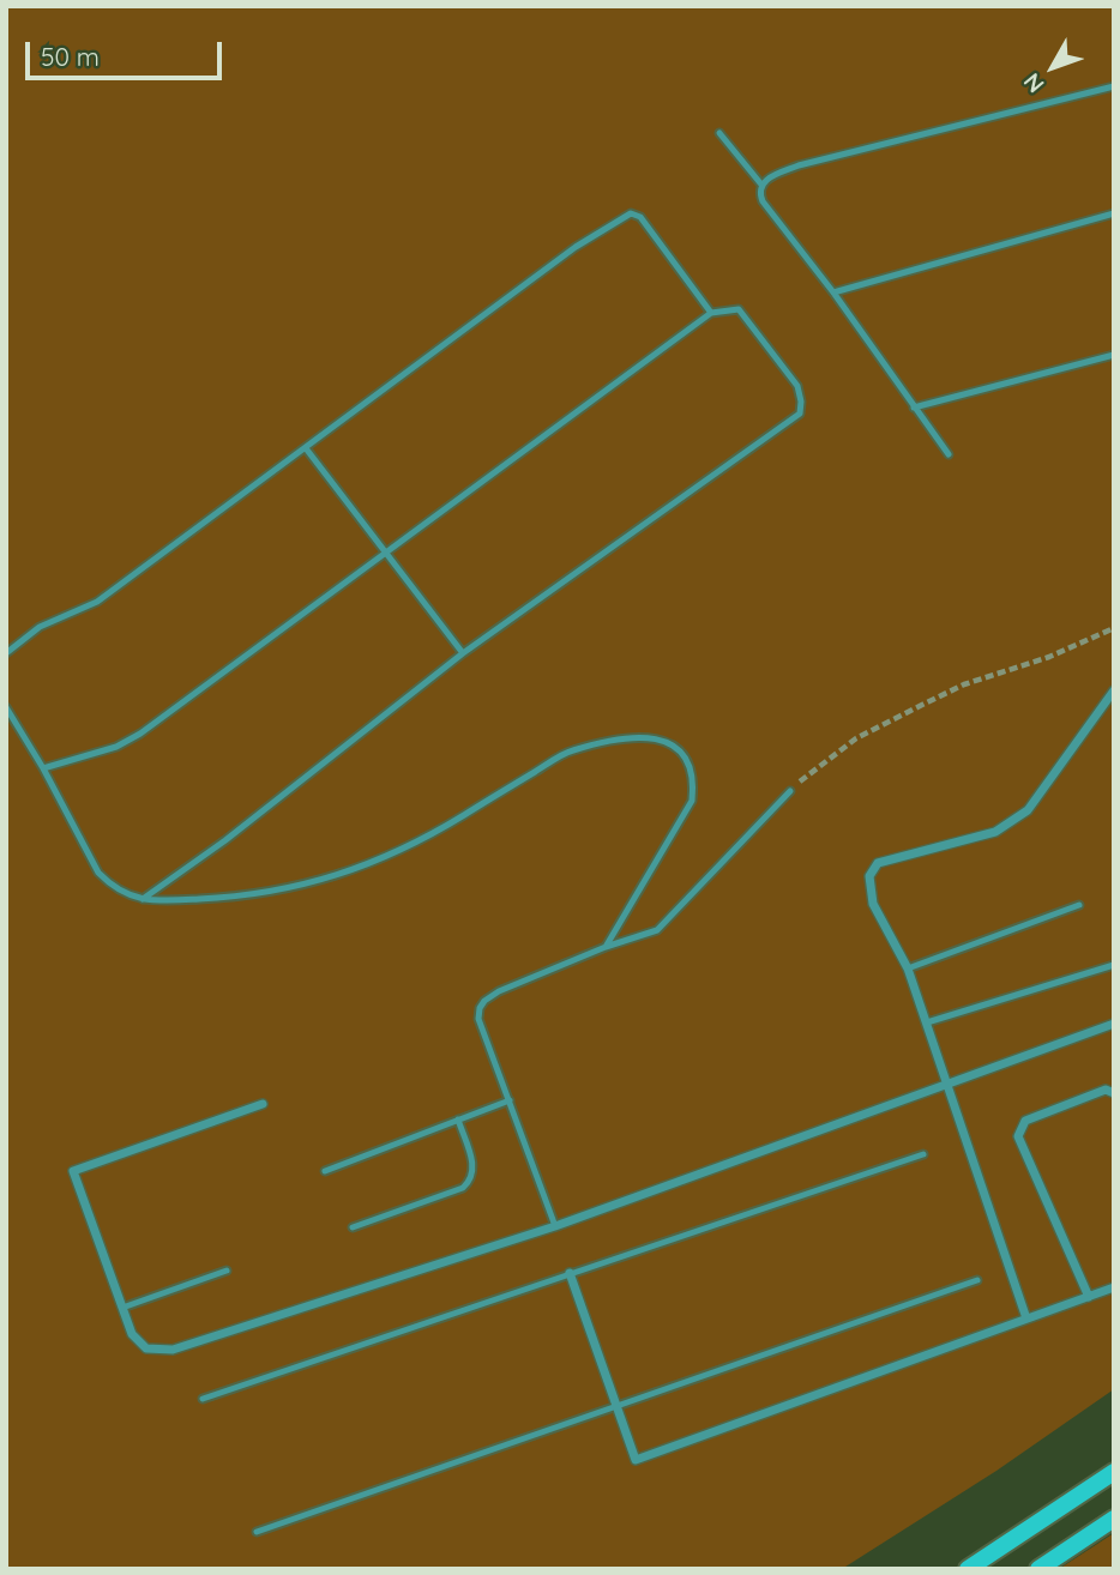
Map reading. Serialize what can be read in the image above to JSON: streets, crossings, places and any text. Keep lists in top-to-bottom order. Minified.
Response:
{"scale_bar":"50 m","north":"bottom left"}
